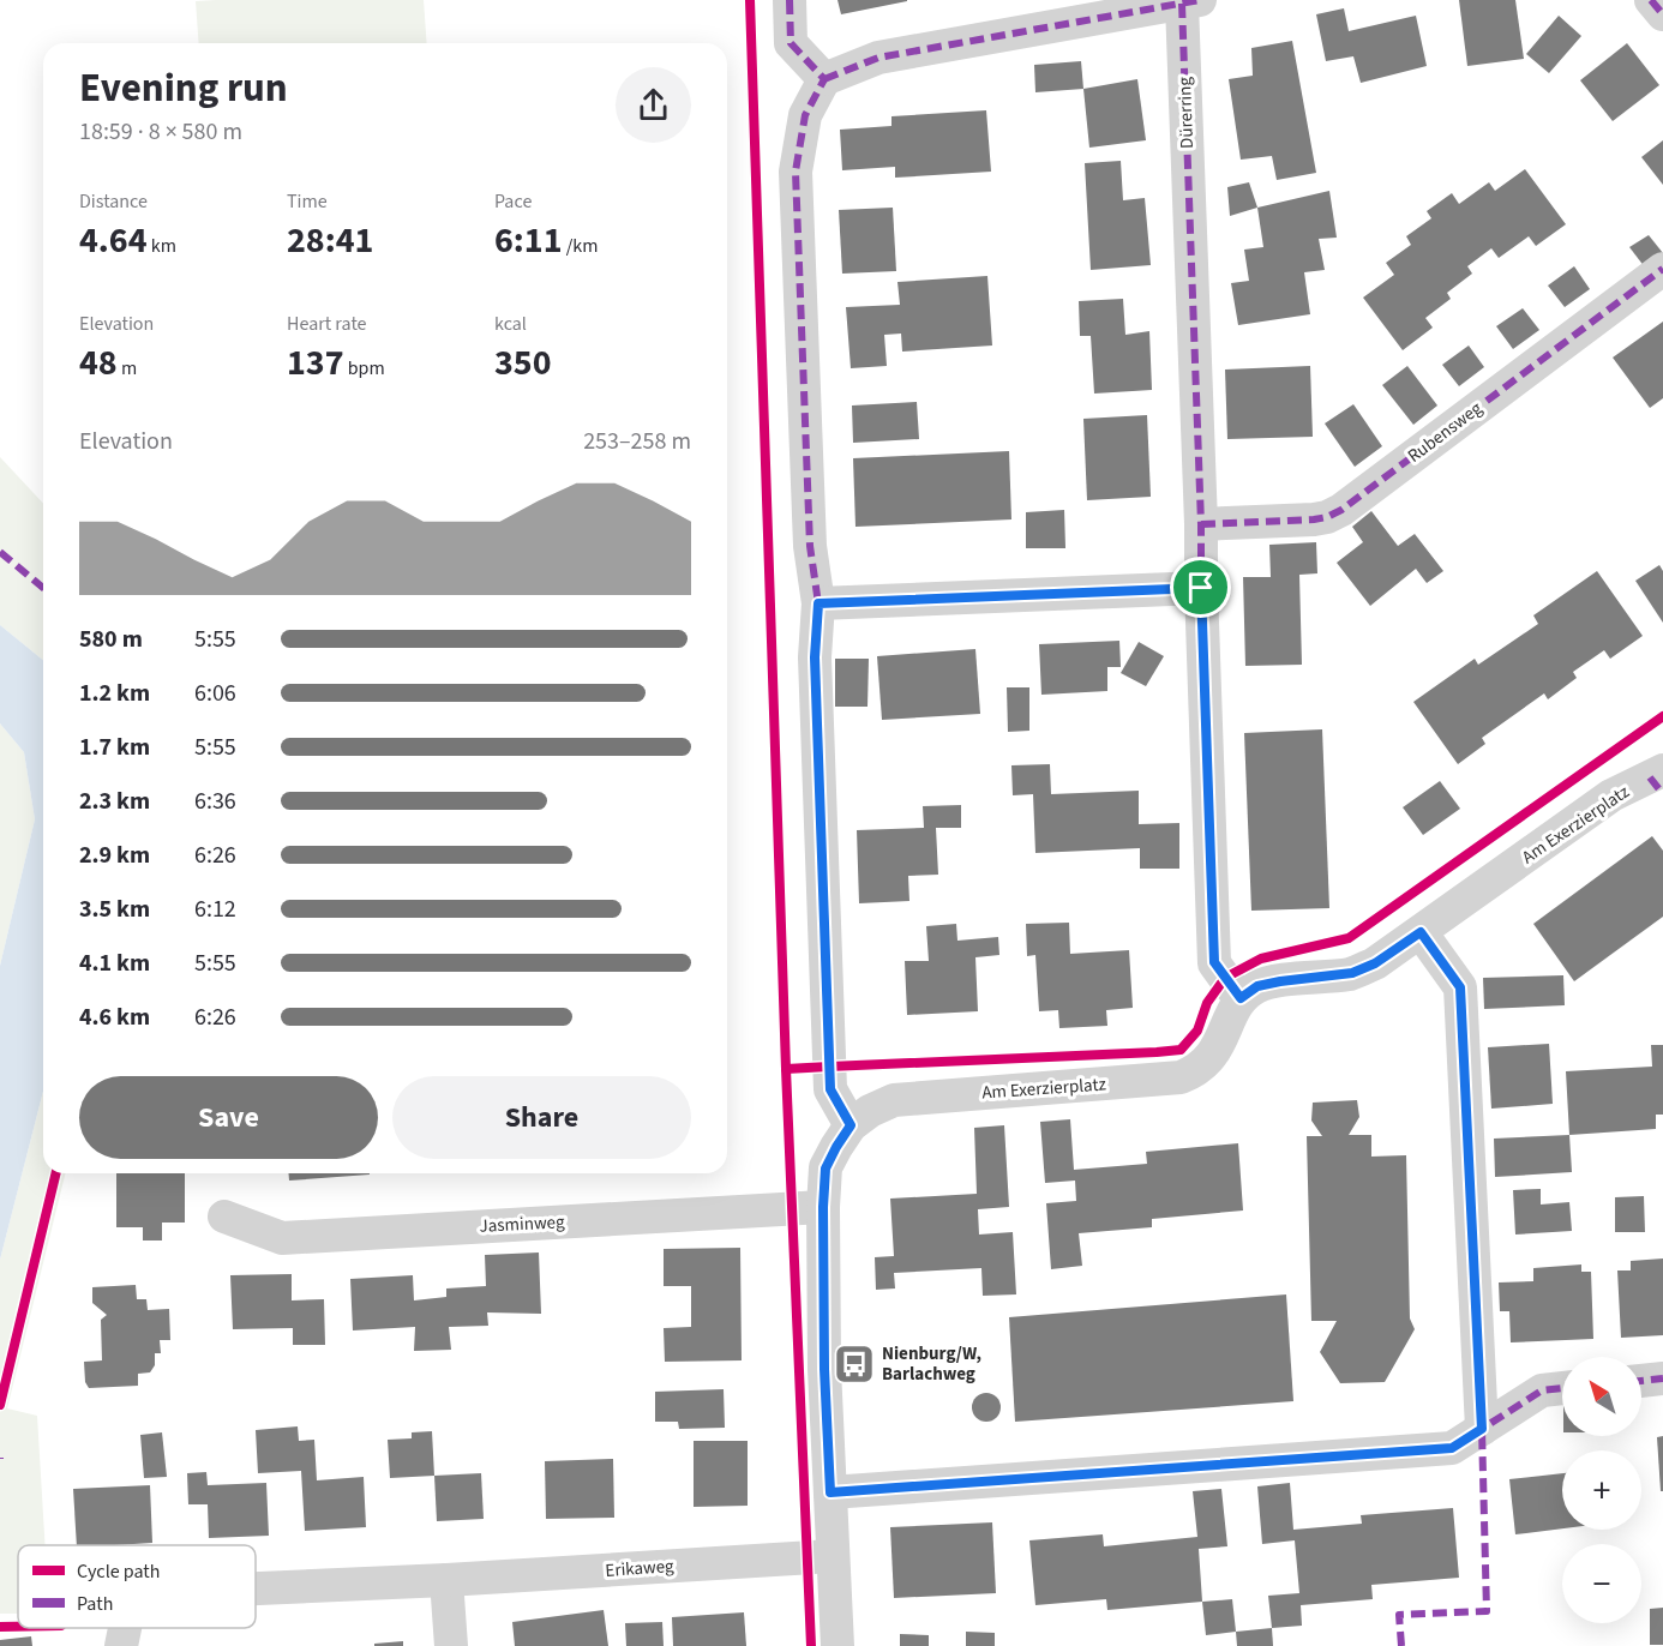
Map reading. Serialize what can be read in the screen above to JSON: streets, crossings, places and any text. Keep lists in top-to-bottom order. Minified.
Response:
{"streets":{"street":["Dürerring","Rubensweg","Am Exerzierplatz","Jasminweg","Erikaweg"]},"crossings":[["Dürerring","Rubensweg"],["Dürerring","Am Exerzierplatz"],["Am Exerzierplatz","Jasminweg"],["Am Exerzierplatz","Erikaweg"]],"places":{"bus stop":["Nienburg/W, Barlachweg"]},"legend":["Cycle path","Path"],"north":"top left","page":{"heading":["Evening run","18:59 · 8 × 580 m"],"stats":[["Distance","4.64 km"],["Time","28:41"],["Pace","6:11 /km"],["Elevation","48 m"],["Heart rate","137 bpm"],["kcal","350"]],"chart":["Elevation","253–258 m"],"list":[{"name":"580 m","note":"5:55"},{"name":"1.2 km","note":"6:06"},{"name":"1.7 km","note":"5:55"},{"name":"2.3 km","note":"6:36"},{"name":"2.9 km","note":"6:26"},{"name":"3.5 km","note":"6:12"},{"name":"4.1 km","note":"5:55"},{"name":"4.6 km","note":"6:26"}],"buttons":["Save","Share"],"map_buttons":["+","−"]}}
